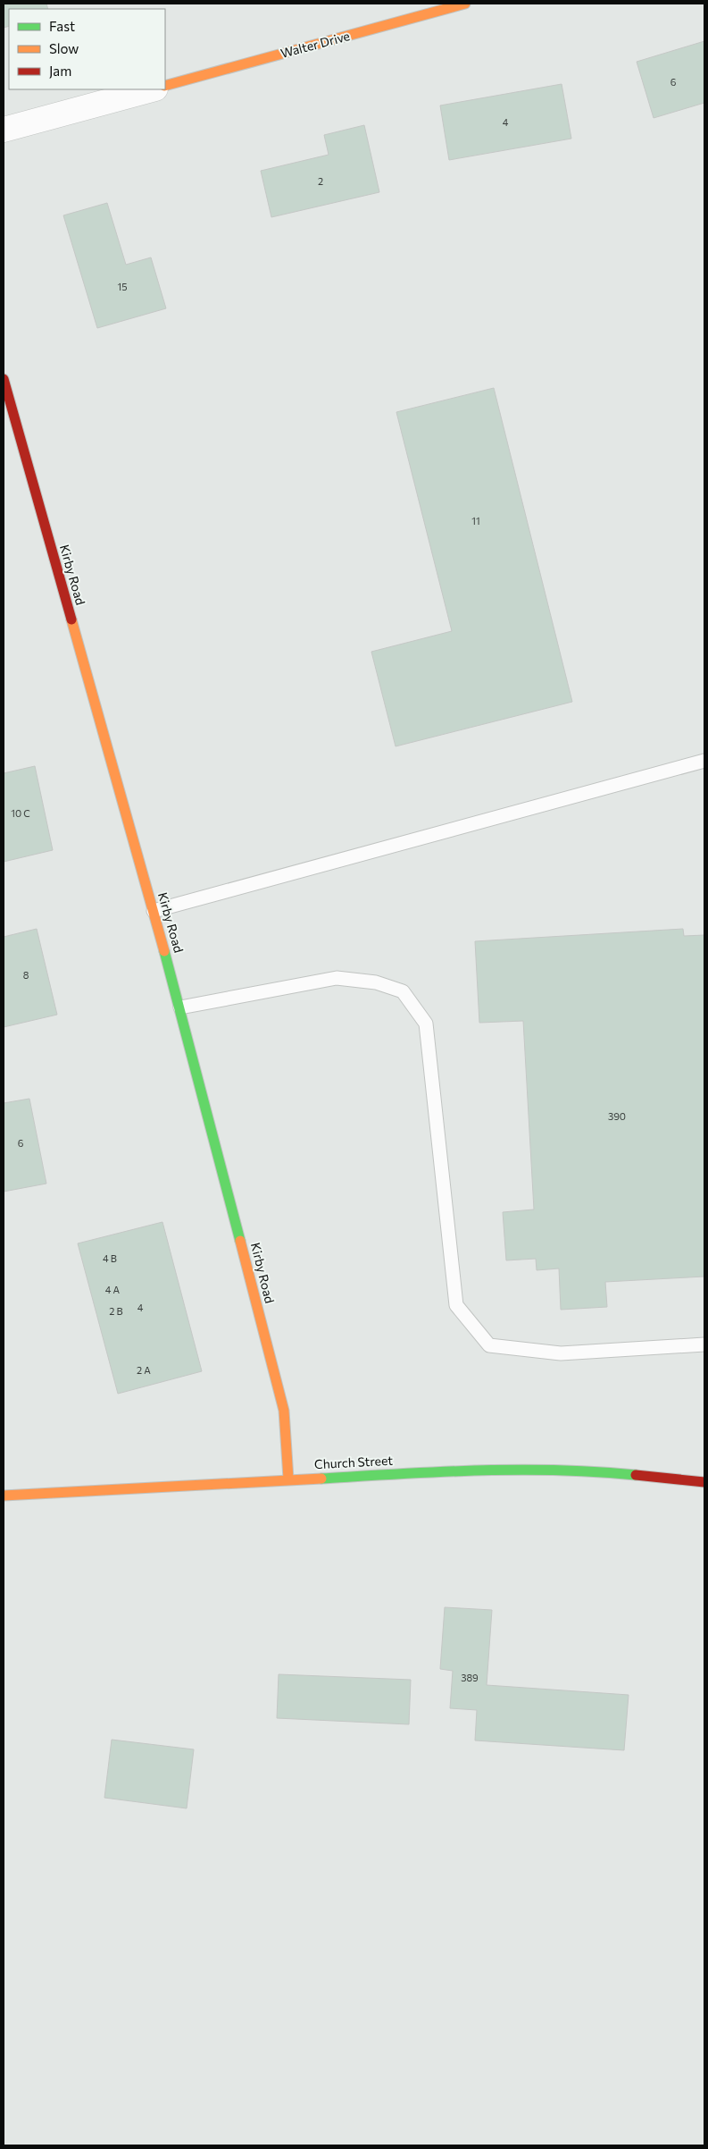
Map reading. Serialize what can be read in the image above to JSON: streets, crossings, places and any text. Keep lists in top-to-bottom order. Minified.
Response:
{"streets":{"street":["Walter Drive","Kirby Road","Church Street"]},"crossings":[["Kirby Road","Church Street"]],"house_numbers":["6","4","2","15","11","10 C","8","390","6","4 B","4 A","4","2 B","2 A","389"],"legend":["Fast","Slow","Jam"]}
